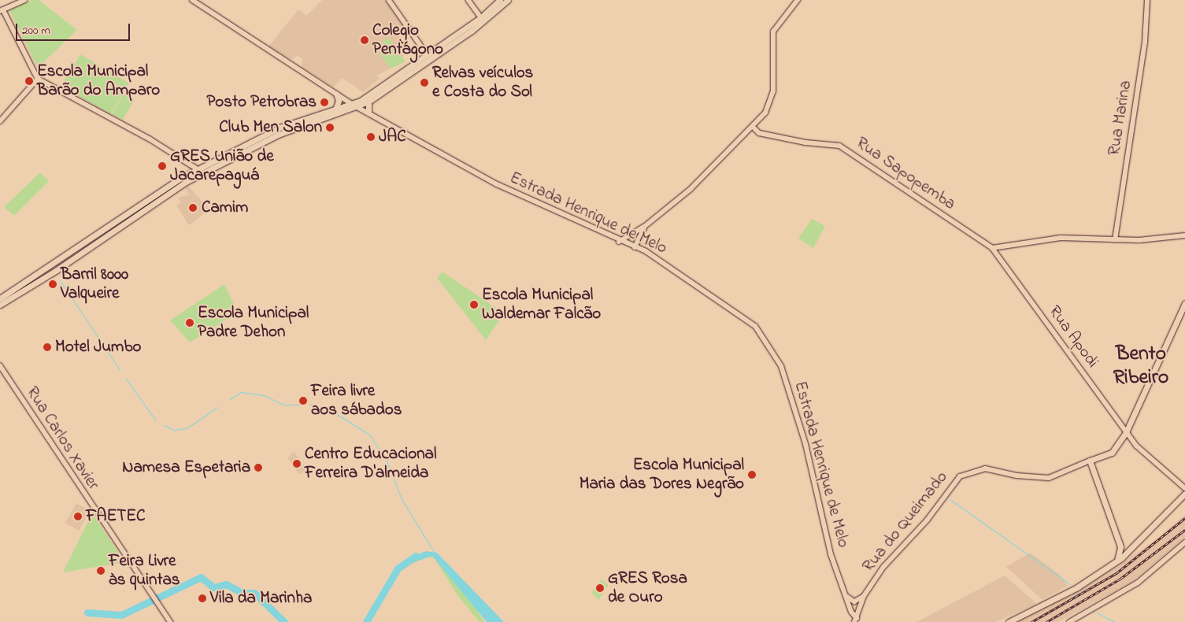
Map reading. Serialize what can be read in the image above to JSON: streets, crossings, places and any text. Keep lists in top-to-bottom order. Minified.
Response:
{"streets":{"main road":["Rua Sapopemba","Estrada Henrique de Melo","Rua Apodi","Rua do Queimado"],"street":["Rua Marina","Rua Carlos Xavier"]},"crossings":[["Rua Sapopemba","Rua Apodi"],["Estrada Henrique de Melo","Rua do Queimado"]],"districts":["Bento Ribeiro"],"places":["Colegio Pentágono","Escola Municipal Barão do Amparo","Relvas veículos e Costa do Sol","Posto Petrobras","Club Men Salon","JAC","GRES União de Jacarepaguá","Camim","Barril 8000 Valqueire","Escola Municipal Waldemar Falcão","Escola Municipal Padre Dehon","Motel Jumbo","Feira livre aos sábados","Centro Educacional Ferreira D'almeida","Namesa Espetaria","Escola Municipal Maria das Dores Negrão","FAETEC","Feira Livre às quintas","GRES Rosa de Ouro","Vila da Marinha"],"scale_bar":"200 m"}
